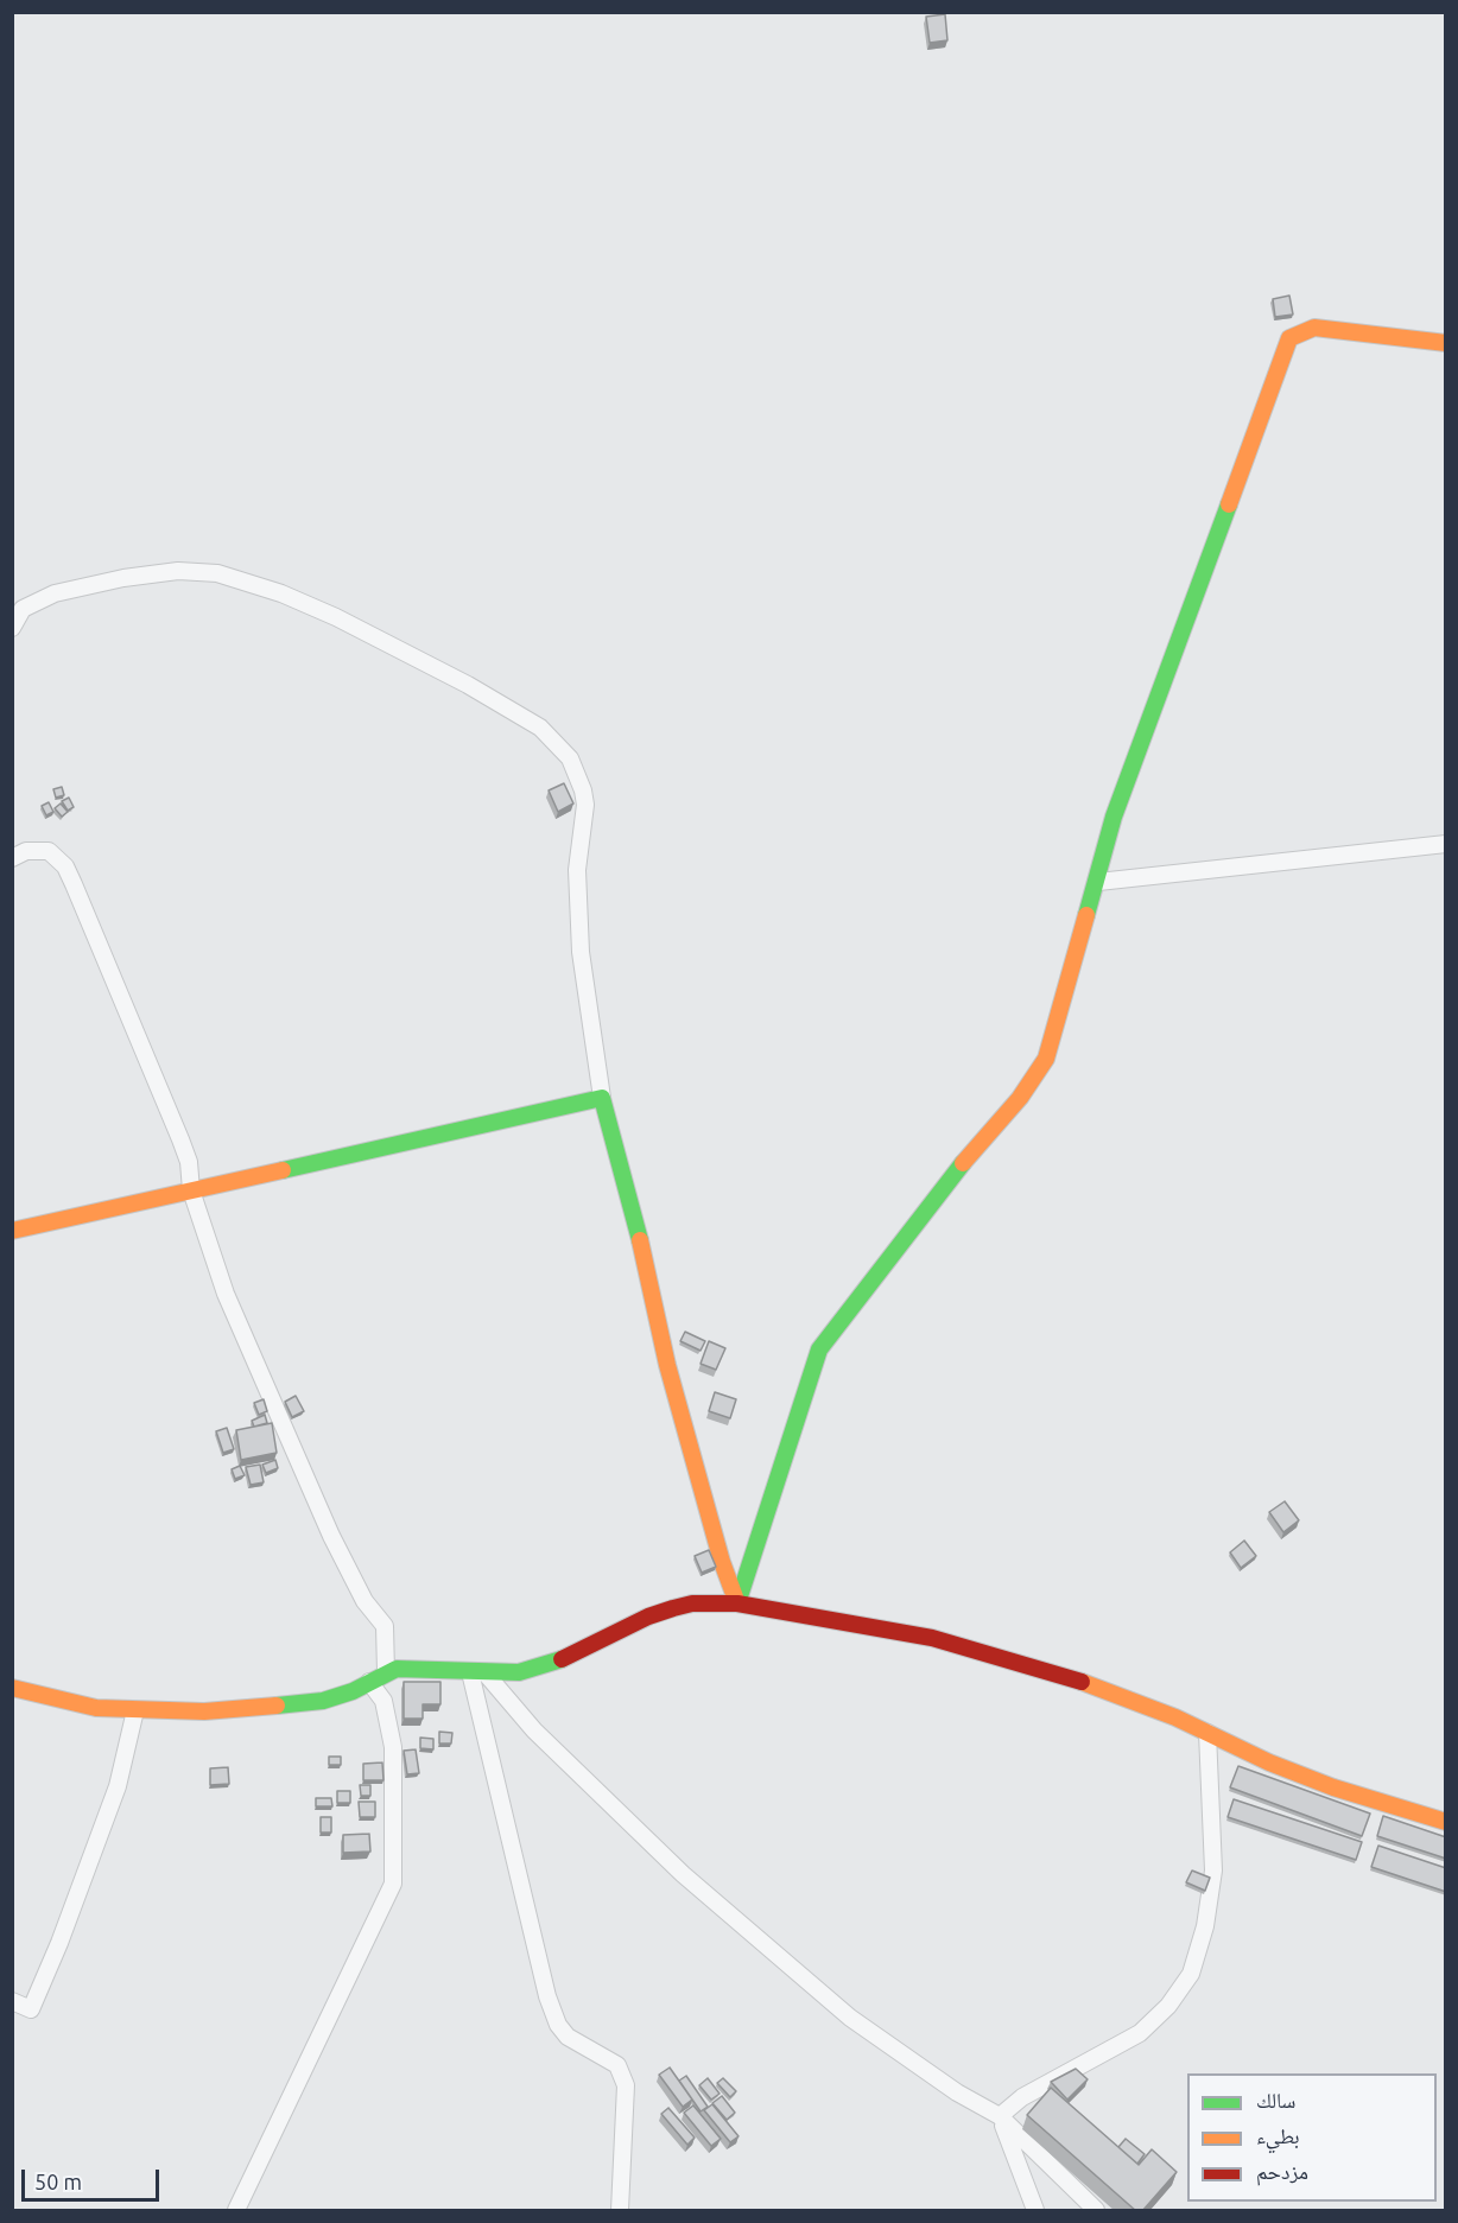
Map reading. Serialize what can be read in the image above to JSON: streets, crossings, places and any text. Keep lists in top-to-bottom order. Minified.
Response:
{"legend":["سالك","بطيء","مزدحم"],"scale_bar":"50 m"}
